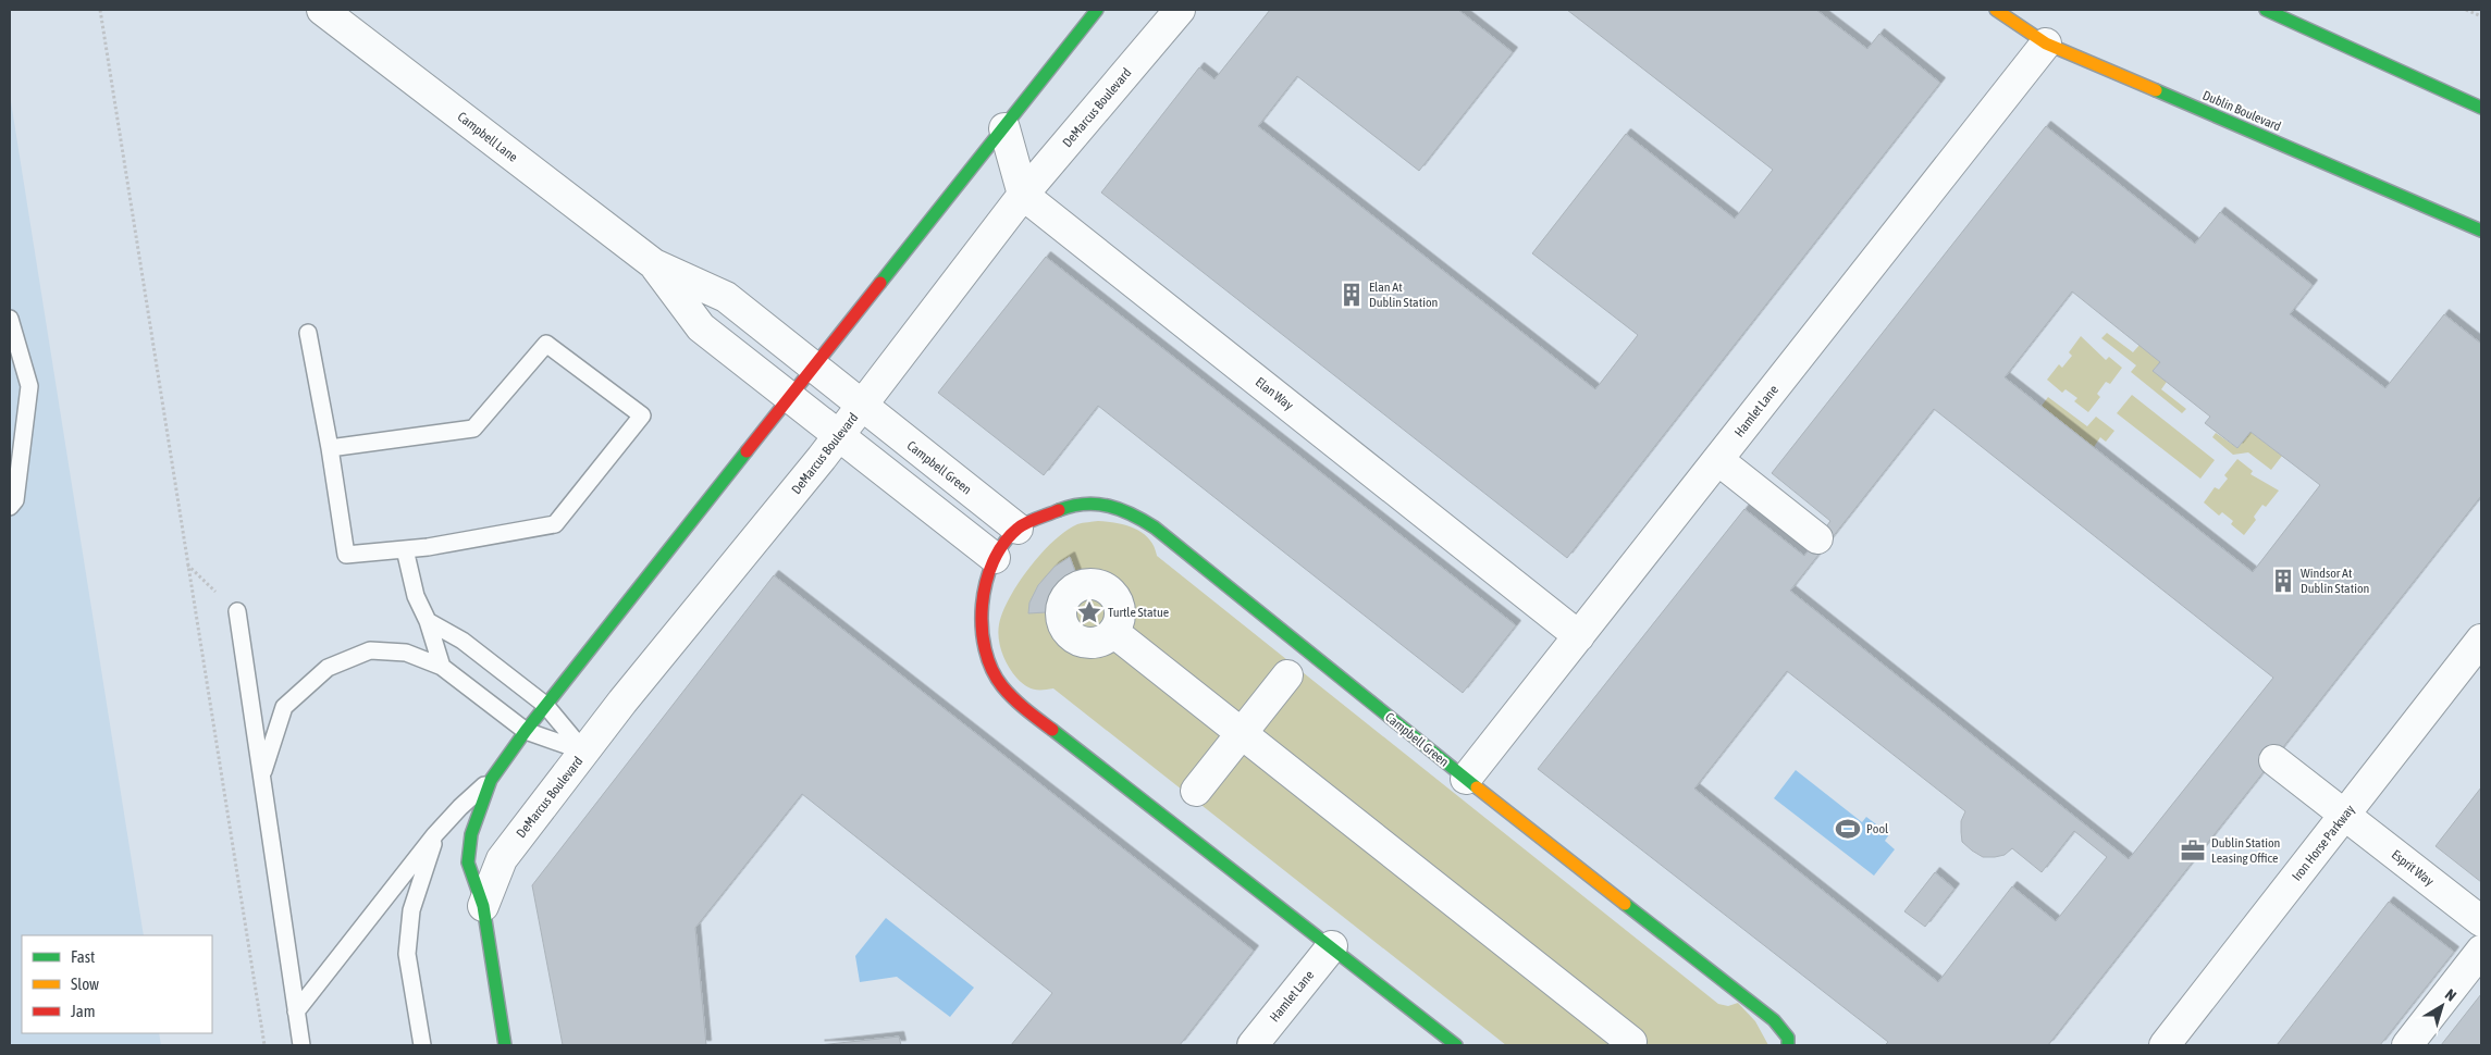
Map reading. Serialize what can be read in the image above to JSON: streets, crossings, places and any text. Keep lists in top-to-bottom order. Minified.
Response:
{"streets":{"street":["DeMarcus Boulevard","Dublin Boulevard","Campbell Lane","Elan Way","Hamlet Lane","Campbell Green","Iron Horse Parkway","Esprit Way"]},"crossings":[["DeMarcus Boulevard","Campbell Lane"],["DeMarcus Boulevard","Elan Way"],["DeMarcus Boulevard","Campbell Green"],["Dublin Boulevard","Hamlet Lane"],["Campbell Lane","Campbell Green"],["Elan Way","Hamlet Lane"],["Hamlet Lane","Campbell Green"],["Iron Horse Parkway","Esprit Way"]],"places":{"building":["Elan At Dublin Station","Windsor At Dublin Station"],"place":["Turtle Statue"],"sports":["Pool"],"office":["Dublin Station Leasing Office"]},"legend":["Fast","Slow","Jam"],"north":"top right"}
